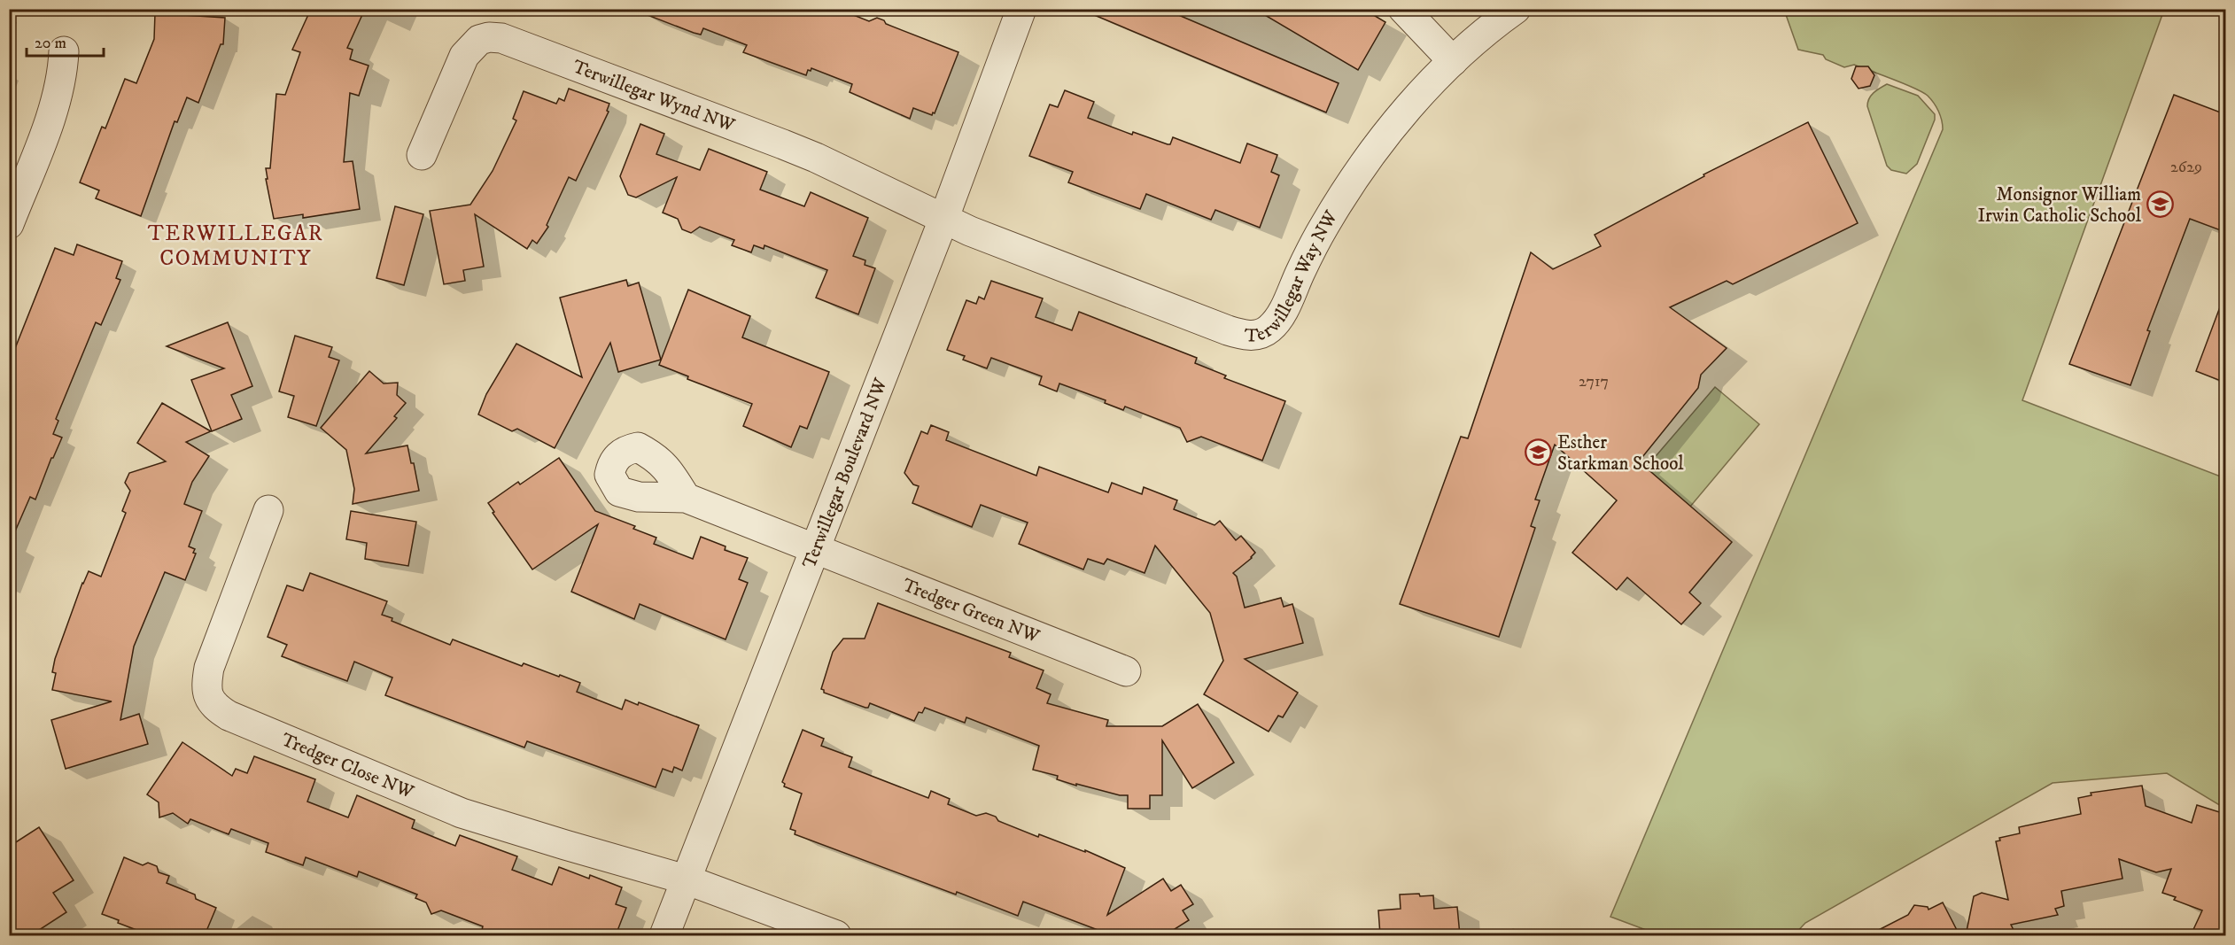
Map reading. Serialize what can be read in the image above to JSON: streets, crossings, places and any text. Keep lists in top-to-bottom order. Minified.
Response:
{"streets":{"street":["Terwillegar Wynd NW","Terwillegar Way NW","Terwillegar Boulevard NW","Tredger Green NW","Tredger Close NW"]},"crossings":[["Terwillegar Wynd NW","Terwillegar Way NW"],["Terwillegar Wynd NW","Terwillegar Boulevard NW"],["Terwillegar Way NW","Terwillegar Boulevard NW"],["Terwillegar Boulevard NW","Tredger Green NW"],["Terwillegar Boulevard NW","Tredger Close NW"]],"districts":["TERWILLEGAR COMMUNITY"],"places":{"school or university":["Monsignor William Irwin Catholic School","Esther Starkman School"]},"house_numbers":["2629","2717"],"scale_bar":"20 m"}
